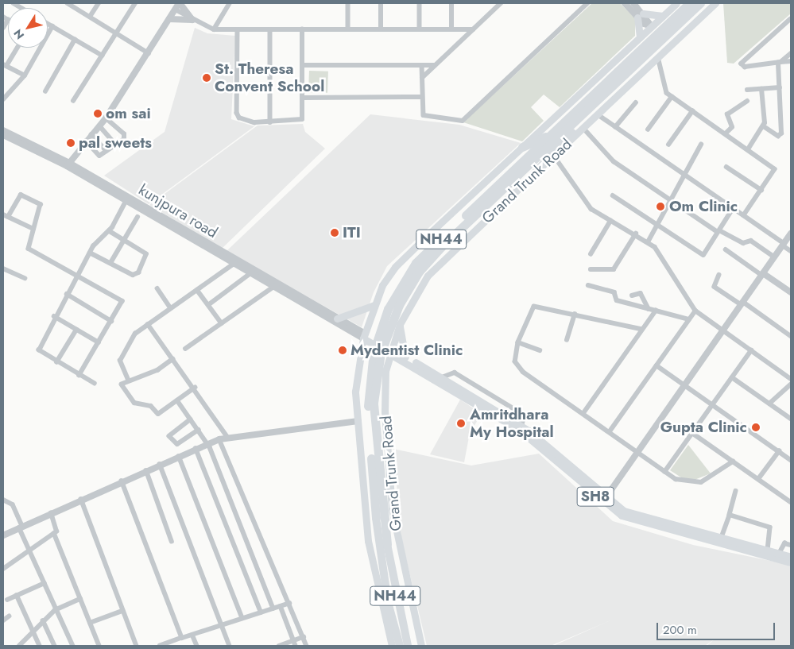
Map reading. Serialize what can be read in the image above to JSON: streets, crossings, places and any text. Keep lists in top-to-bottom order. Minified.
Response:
{"streets":{"highway":["Grand Trunk Road","NH44"],"main road":["SH8"],"street":["kunjpura road"]},"crossings":[["Grand Trunk Road","kunjpura road"],["Grand Trunk Road","NH44"],["Grand Trunk Road","SH8"],["kunjpura road","SH8"]],"places":["St. Theresa Convent School","om sai","pal sweets","Om Clinic","ITI","Mydentist Clinic","Amritdhara My Hospital","Gupta Clinic"],"scale_bar":"200 m","north":"bottom left"}
